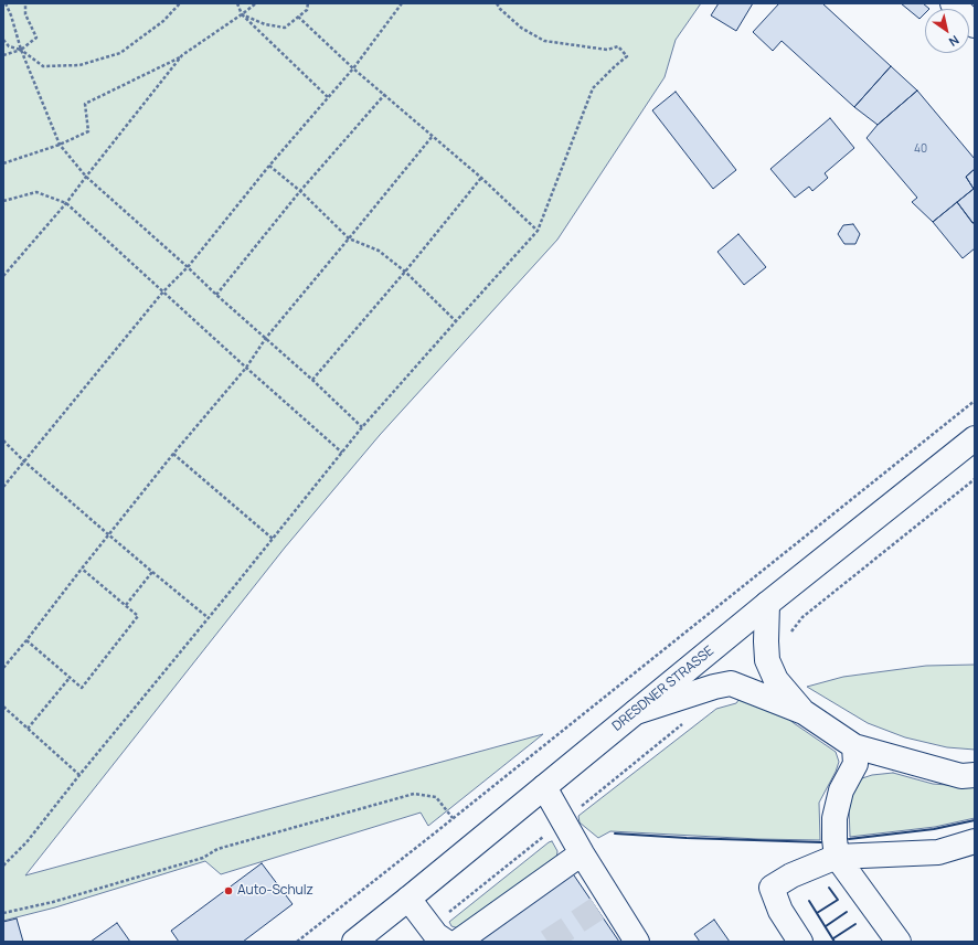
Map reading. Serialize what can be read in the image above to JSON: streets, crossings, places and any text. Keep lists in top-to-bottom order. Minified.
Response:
{"streets":{"main road":["DRESDNER STRASSE"]},"places":["Auto-Schulz"],"house_numbers":["40"],"north":"bottom right"}
